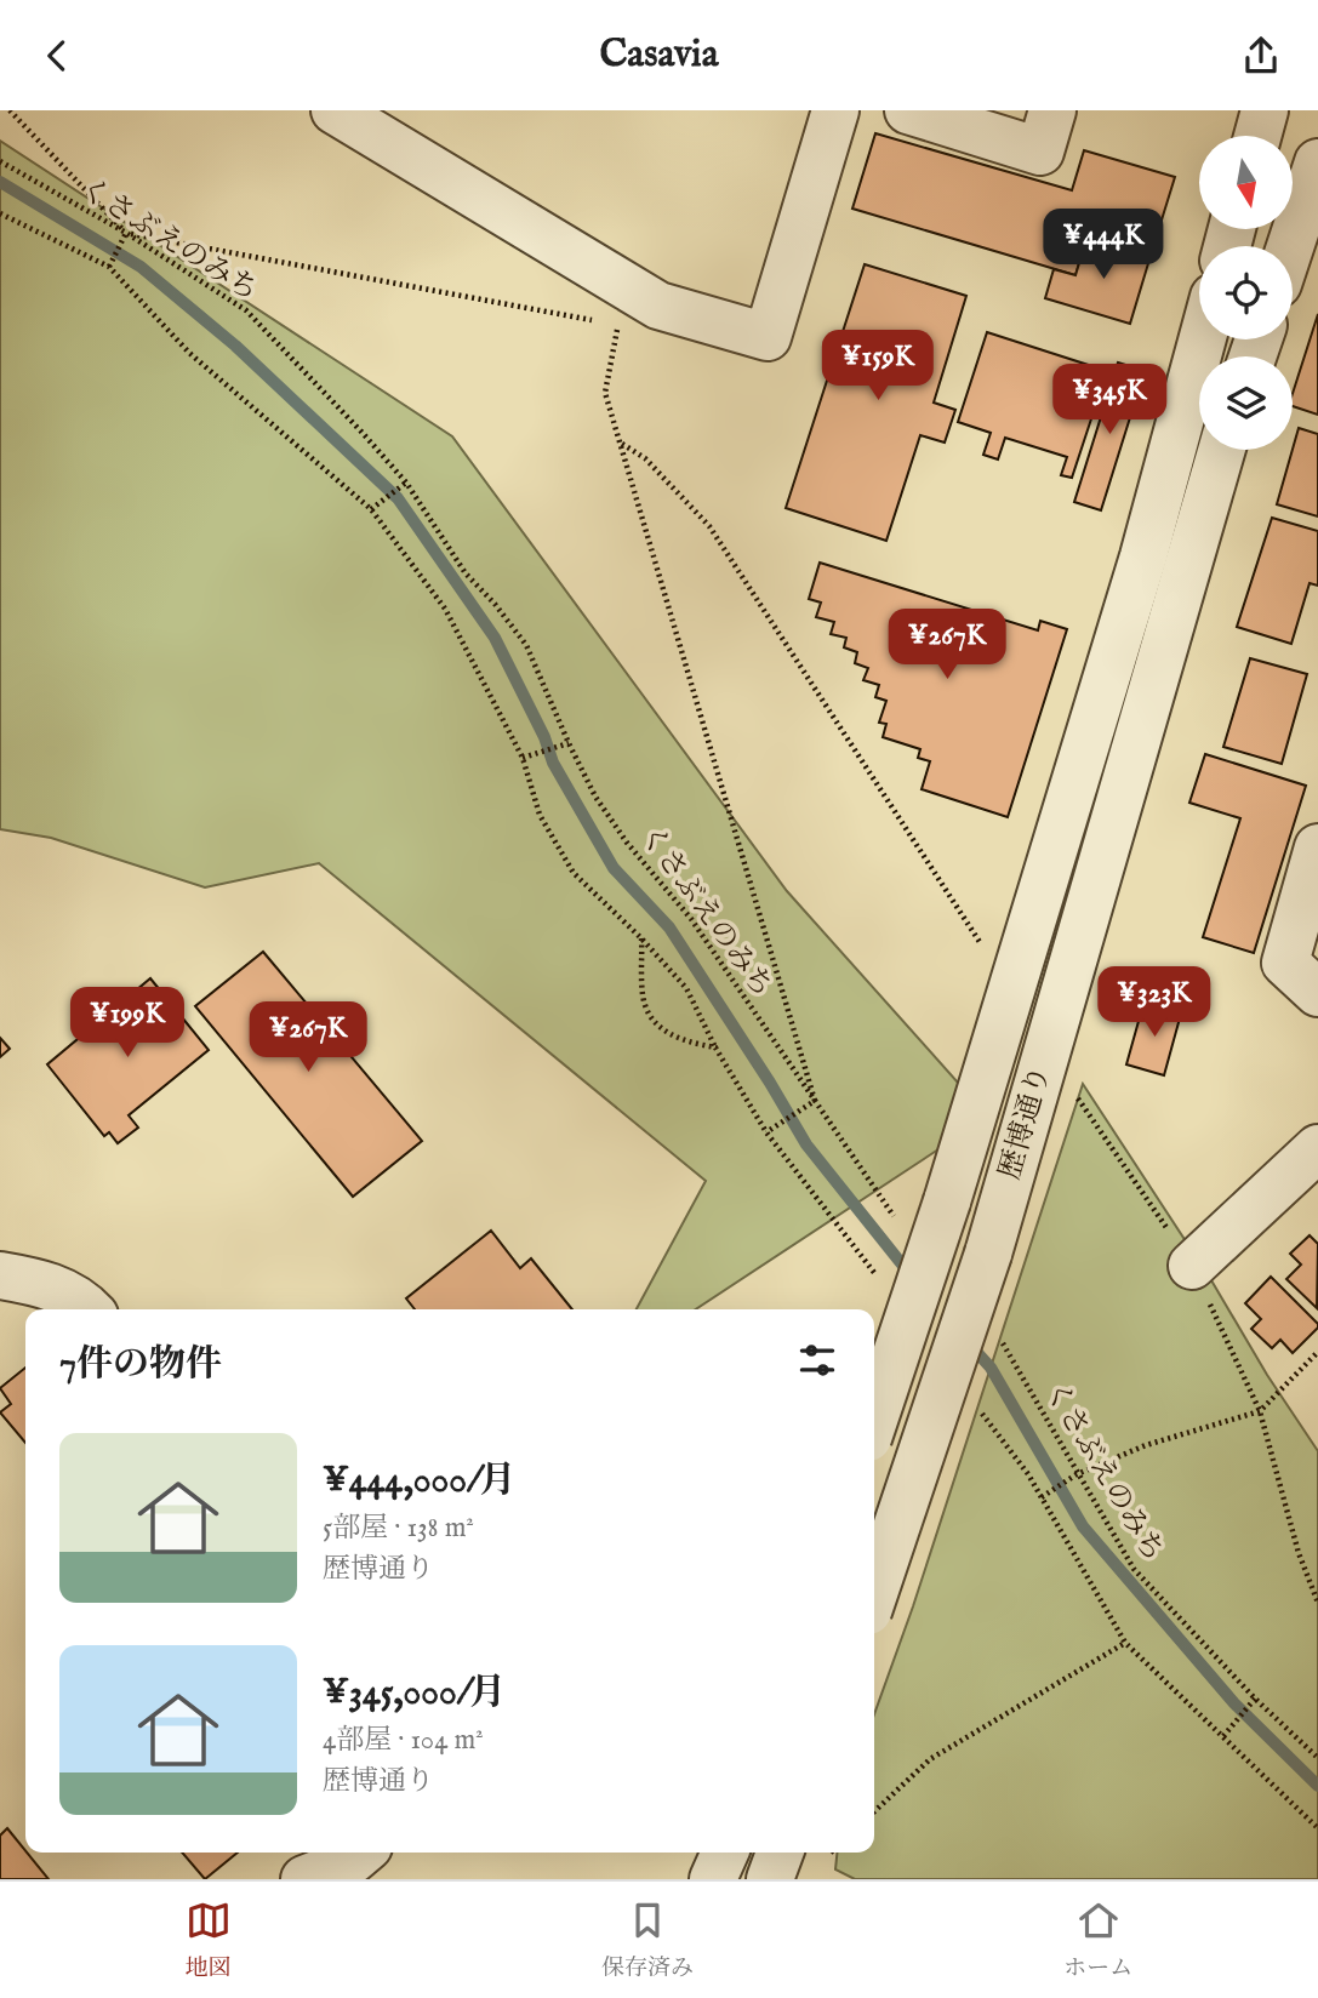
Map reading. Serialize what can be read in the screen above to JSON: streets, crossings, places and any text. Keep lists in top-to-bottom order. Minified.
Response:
{"streets":{"street":["歴博通り"],"path":["くさぶえのみち"]},"north":"bottom","page":{"header":"Casavia","price":["¥444K","¥159K","¥345K","¥267K","¥323K","¥199K","¥267K"],"heading":"7件の物件","list":[{"name":"¥444,000/月","note":"5部屋 · 138 m² · 歴博通り"},{"name":"¥345,000/月","note":"4部屋 · 104 m² · 歴博通り"}],"tabs":["地図","保存済み","ホーム"]}}
